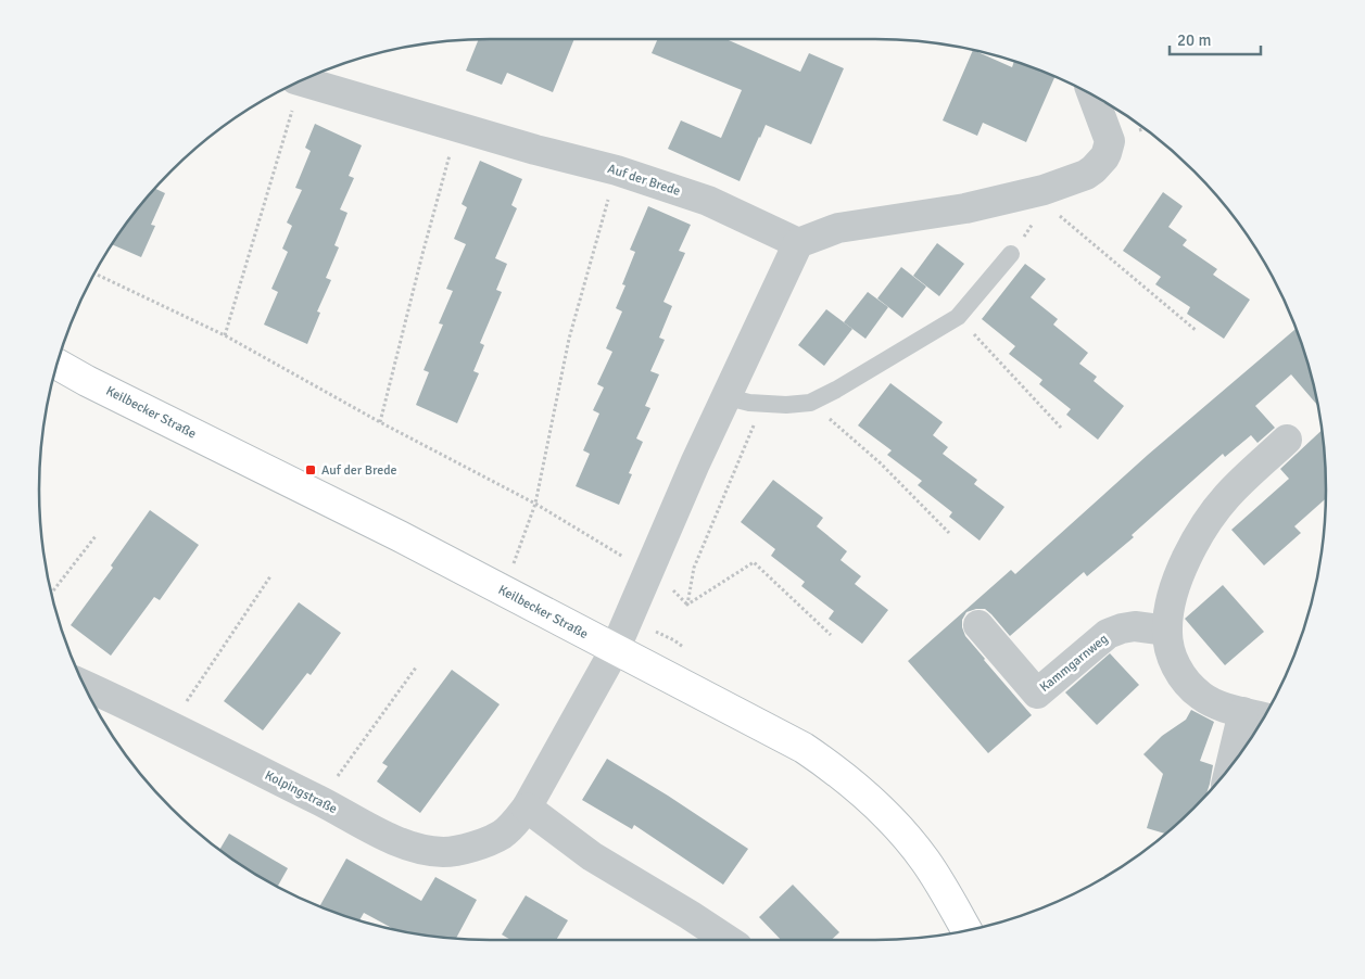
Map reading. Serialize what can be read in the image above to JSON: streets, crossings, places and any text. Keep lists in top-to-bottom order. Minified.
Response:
{"streets":{"main road":["Keilbecker Straße"],"street":["Auf der Brede","Kammgarnweg","Kolpingstraße"]},"crossings":[["Keilbecker Straße","Kolpingstraße"]],"places":{"transit":["Auf der Brede"]},"scale_bar":"20 m"}
